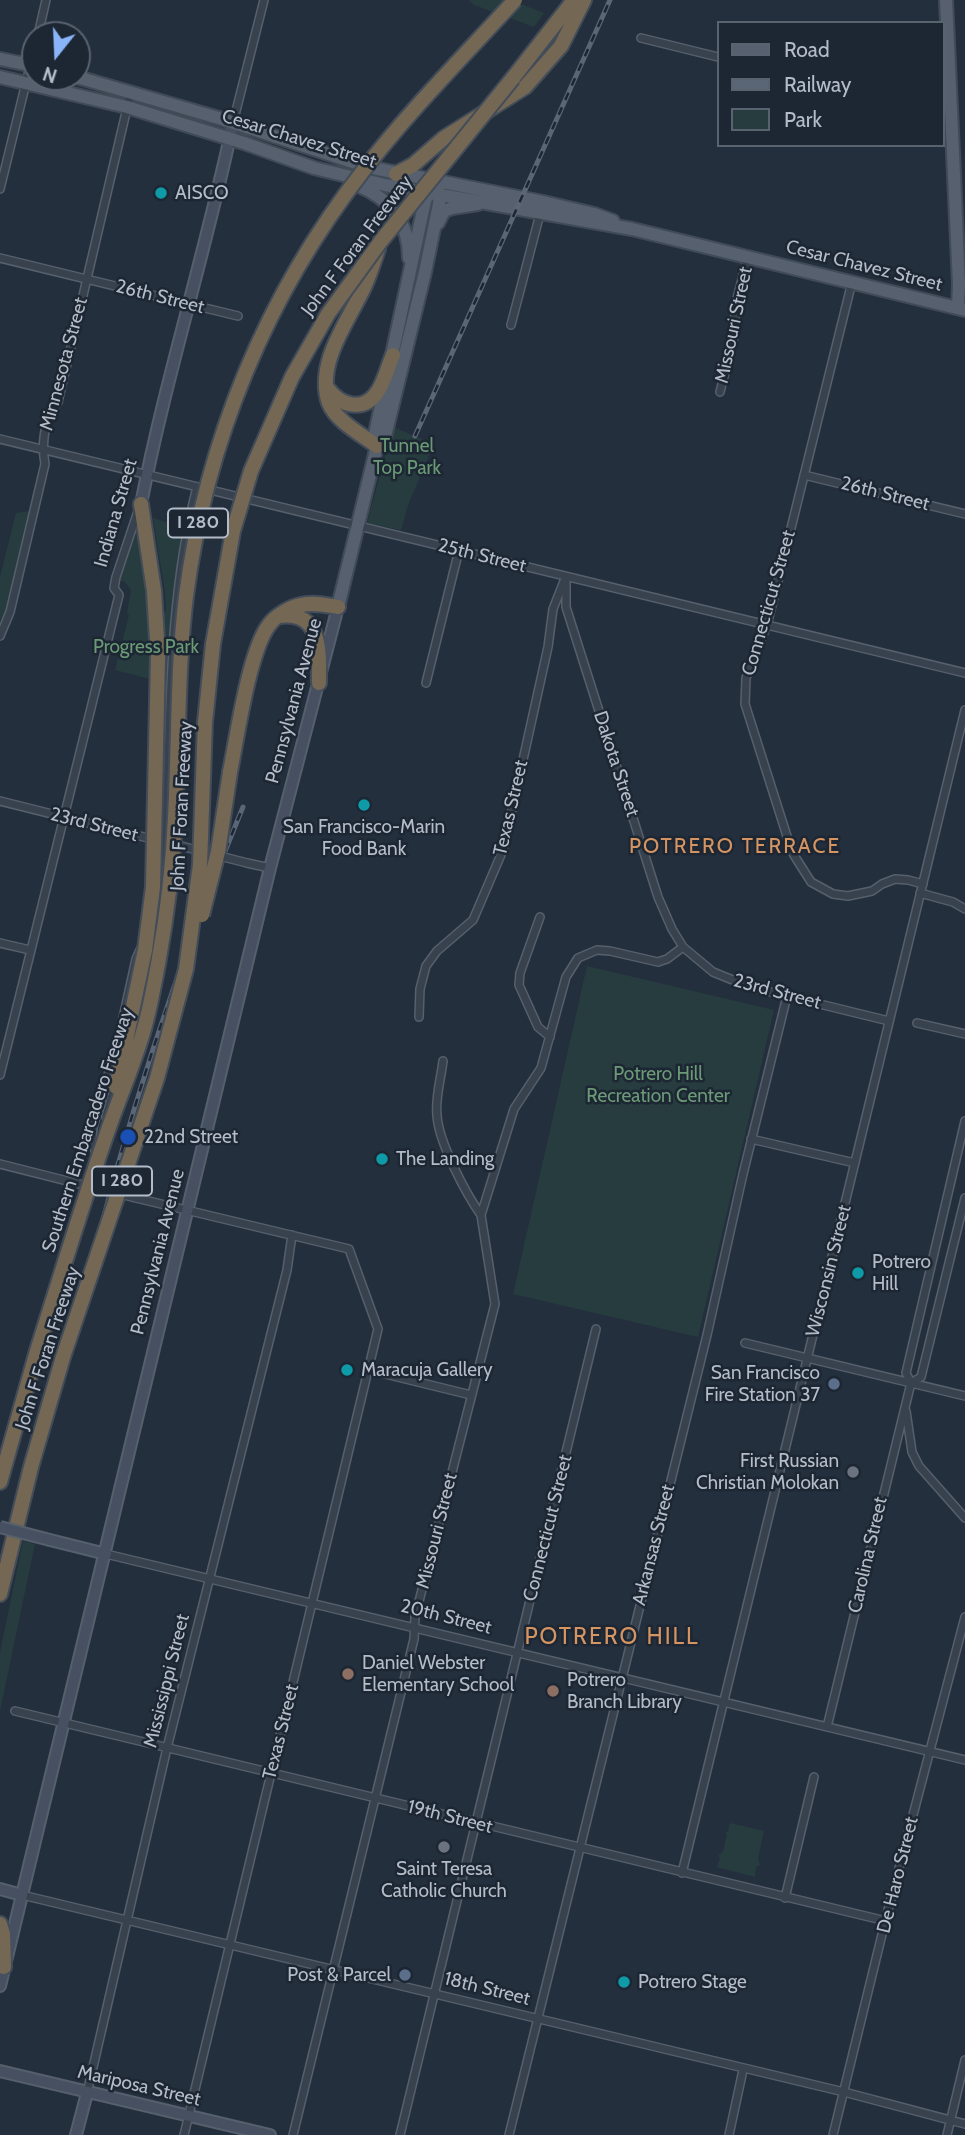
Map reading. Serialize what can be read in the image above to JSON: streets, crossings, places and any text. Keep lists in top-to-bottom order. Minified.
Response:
{"streets":{"highway":["John F Foran Freeway","I 280","Southern Embarcadero Freeway"],"main road":["Cesar Chavez Street","Indiana Street","Pennsylvania Avenue","20th Street","Mississippi Street","18th Street","Mariposa Street"],"street":["26th Street","Missouri Street","Minnesota Street","25th Street","Connecticut Street","Dakota Street","Texas Street","23rd Street","Wisconsin Street","Arkansas Street","Carolina Street","19th Street","De Haro Street"]},"crossings":[["Cesar Chavez Street","Missouri Street"],["Cesar Chavez Street","Minnesota Street"],["Cesar Chavez Street","Indiana Street"],["Cesar Chavez Street","Connecticut Street"],["Cesar Chavez Street","Pennsylvania Avenue"],["26th Street","Minnesota Street"],["26th Street","Indiana Street"],["26th Street","Connecticut Street"],["Missouri Street","Dakota Street"],["Missouri Street","23rd Street"],["Missouri Street","20th Street"],["Missouri Street","19th Street"],["Missouri Street","18th Street"],["Minnesota Street","25th Street"],["Indiana Street","25th Street"],["Indiana Street","23rd Street"],["25th Street","Connecticut Street"],["25th Street","Pennsylvania Avenue"],["25th Street","Dakota Street"],["25th Street","Texas Street"],["Connecticut Street","Wisconsin Street"],["Connecticut Street","20th Street"],["Connecticut Street","19th Street"],["Connecticut Street","18th Street"],["Pennsylvania Avenue","23rd Street"],["Pennsylvania Avenue","20th Street"],["Pennsylvania Avenue","19th Street"],["Pennsylvania Avenue","18th Street"],["Dakota Street","Texas Street"],["Dakota Street","23rd Street"],["Texas Street","20th Street"],["Texas Street","Mississippi Street"],["Texas Street","19th Street"],["Texas Street","18th Street"],["Texas Street","Mariposa Street"],["23rd Street","Wisconsin Street"],["23rd Street","Arkansas Street"],["Wisconsin Street","20th Street"],["Wisconsin Street","19th Street"],["Arkansas Street","20th Street"],["Arkansas Street","19th Street"],["Arkansas Street","18th Street"],["Carolina Street","20th Street"],["20th Street","Mississippi Street"],["20th Street","De Haro Street"],["Mississippi Street","19th Street"],["Mississippi Street","18th Street"],["Mississippi Street","Mariposa Street"],["19th Street","De Haro Street"],["De Haro Street","18th Street"]],"districts":["POTRERO TERRACE","POTRERO HILL"],"parks":["Tunnel Top Park","Progress Park","Potrero Hill Recreation Center"],"places":["AISCO","San Francisco-Marin Food Bank","22nd Street","The Landing","Potrero Hill","Maracuja Gallery","San Francisco Fire Station 37","First Russian Christian Molokan","Daniel Webster Elementary School","Potrero Branch Library","Saint Teresa Catholic Church","Post & Parcel","Potrero Stage"],"legend":["Road","Railway","Park"],"north":"bottom"}
